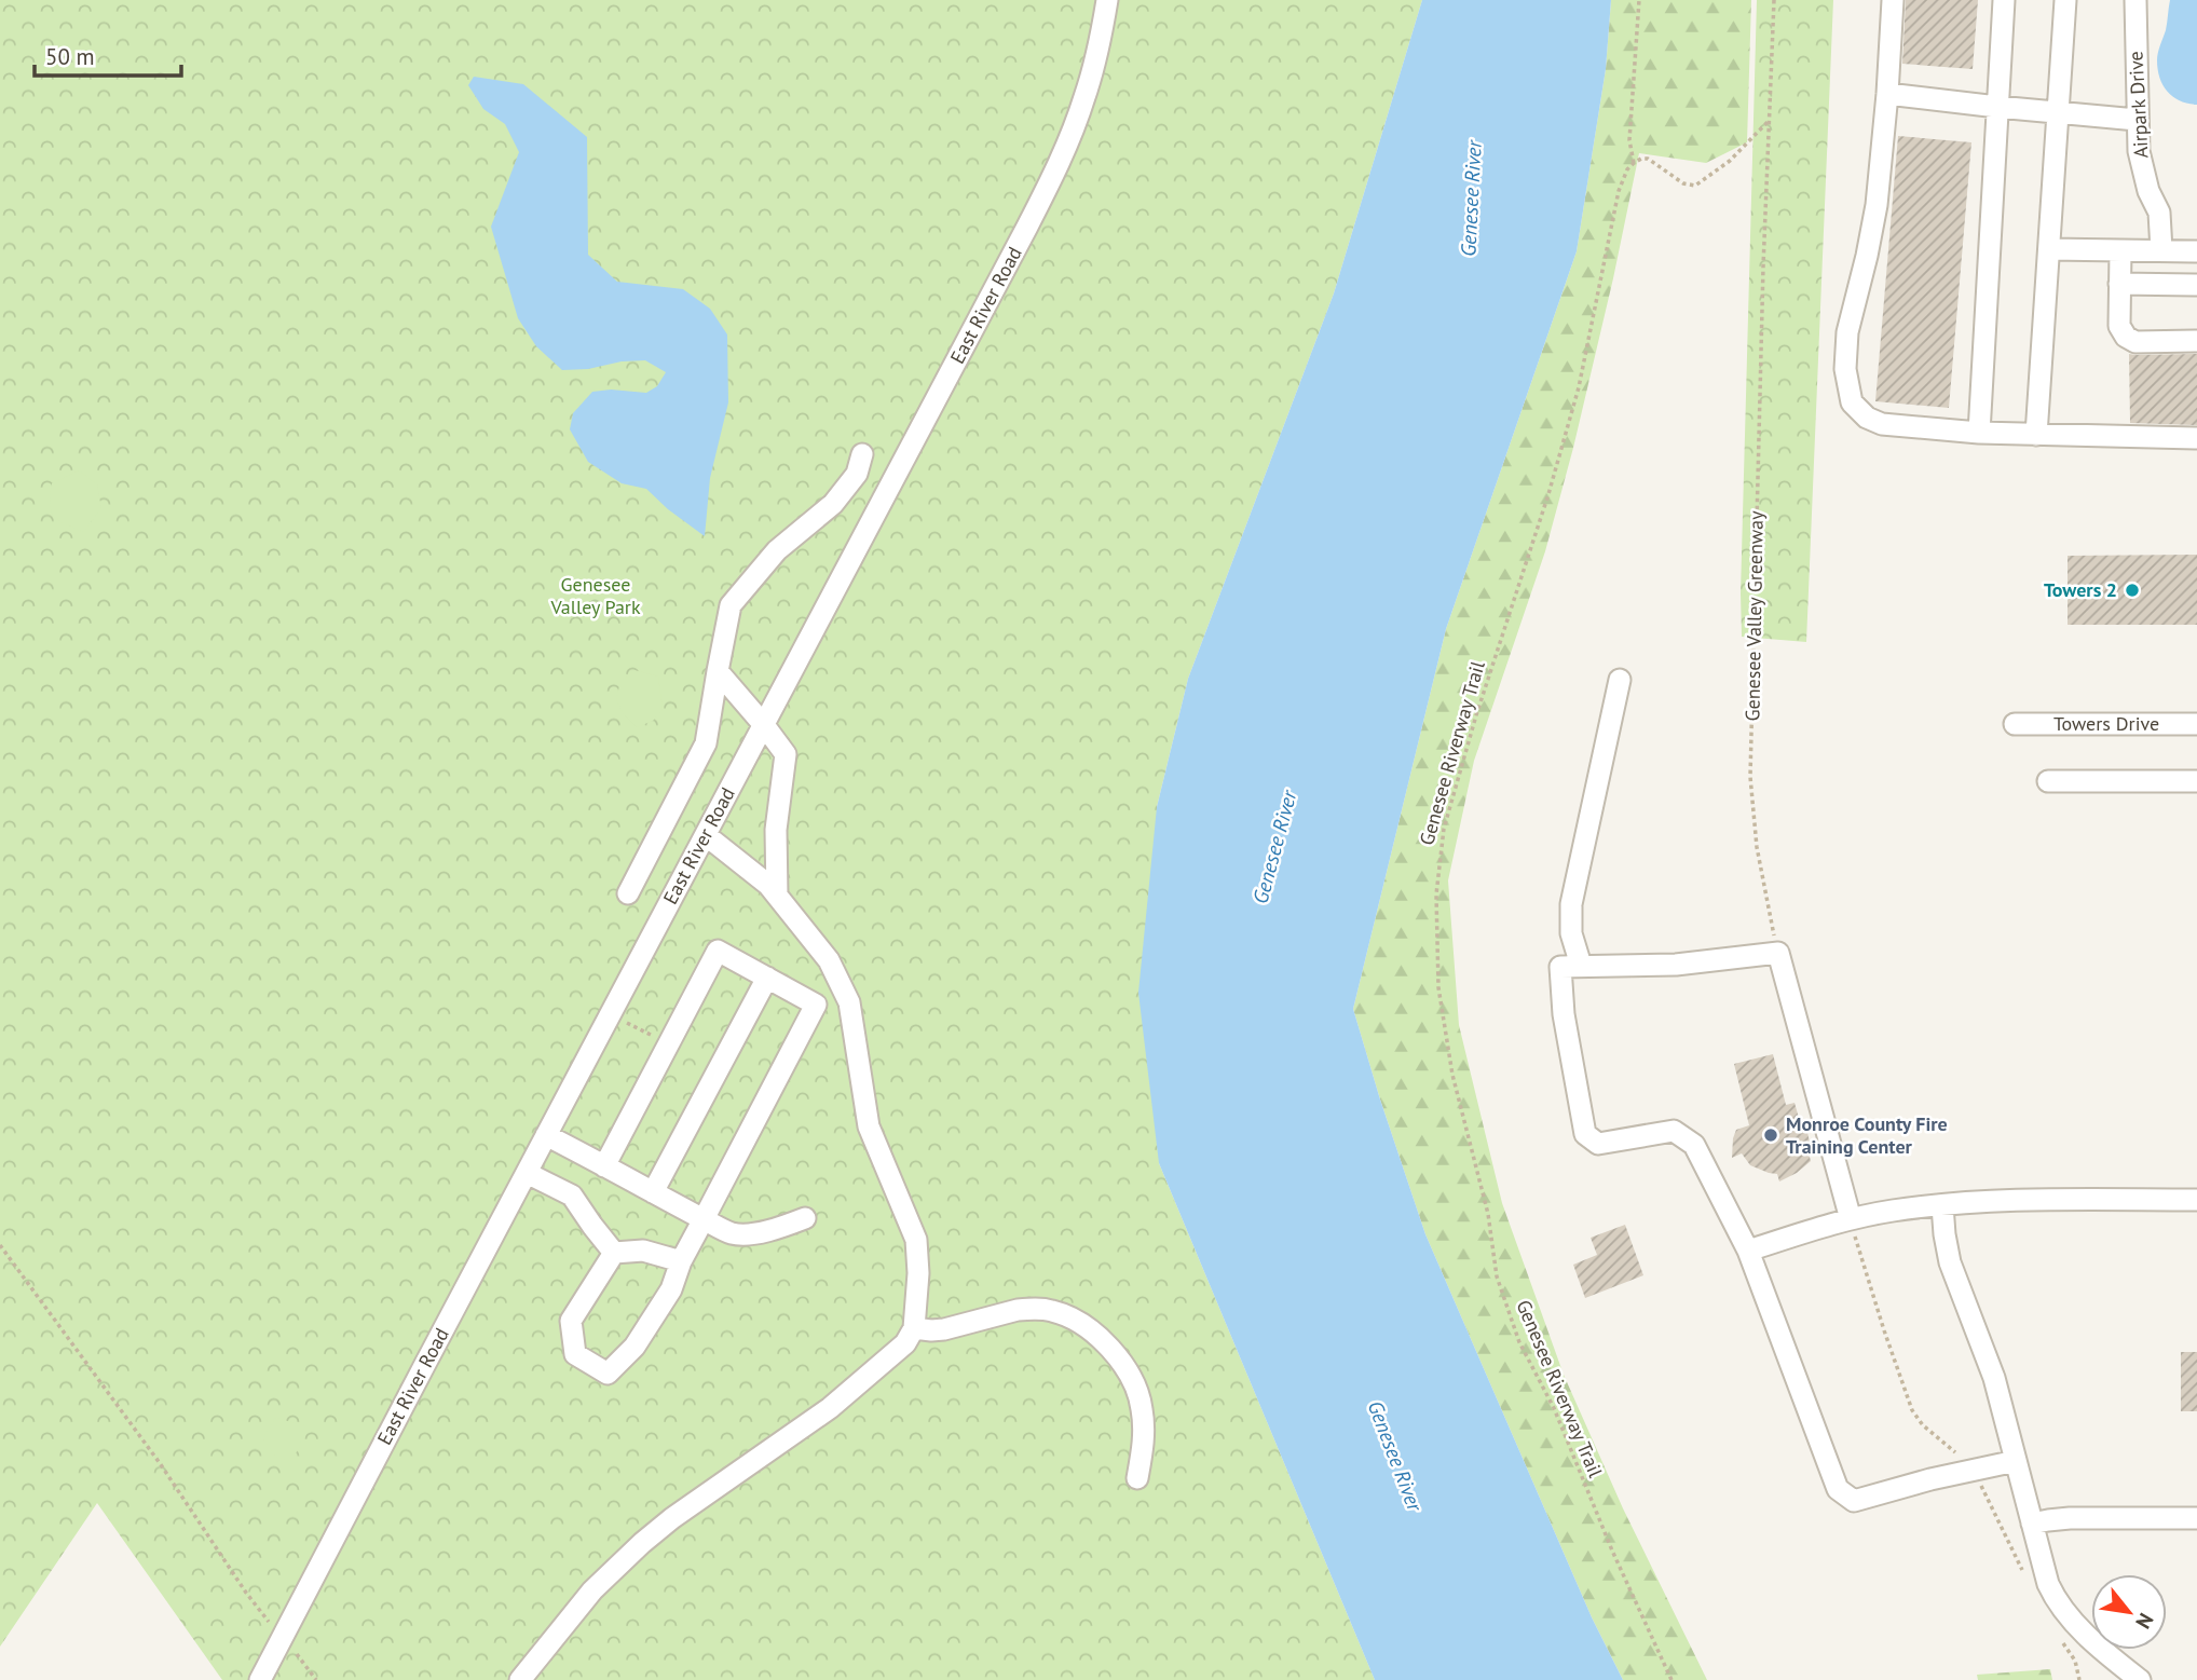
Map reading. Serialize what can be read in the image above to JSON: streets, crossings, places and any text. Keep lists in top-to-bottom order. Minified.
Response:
{"streets":{"street":["Airpark Drive","East River Road","Towers Drive"],"path":["Genesee Valley Greenway","Genesee Riverway Trail"]},"water":["Genesee River"],"parks":["Genesee Valley Park"],"places":["Towers 2","Monroe County Fire Training Center"],"scale_bar":"50 m","north":"bottom right"}
